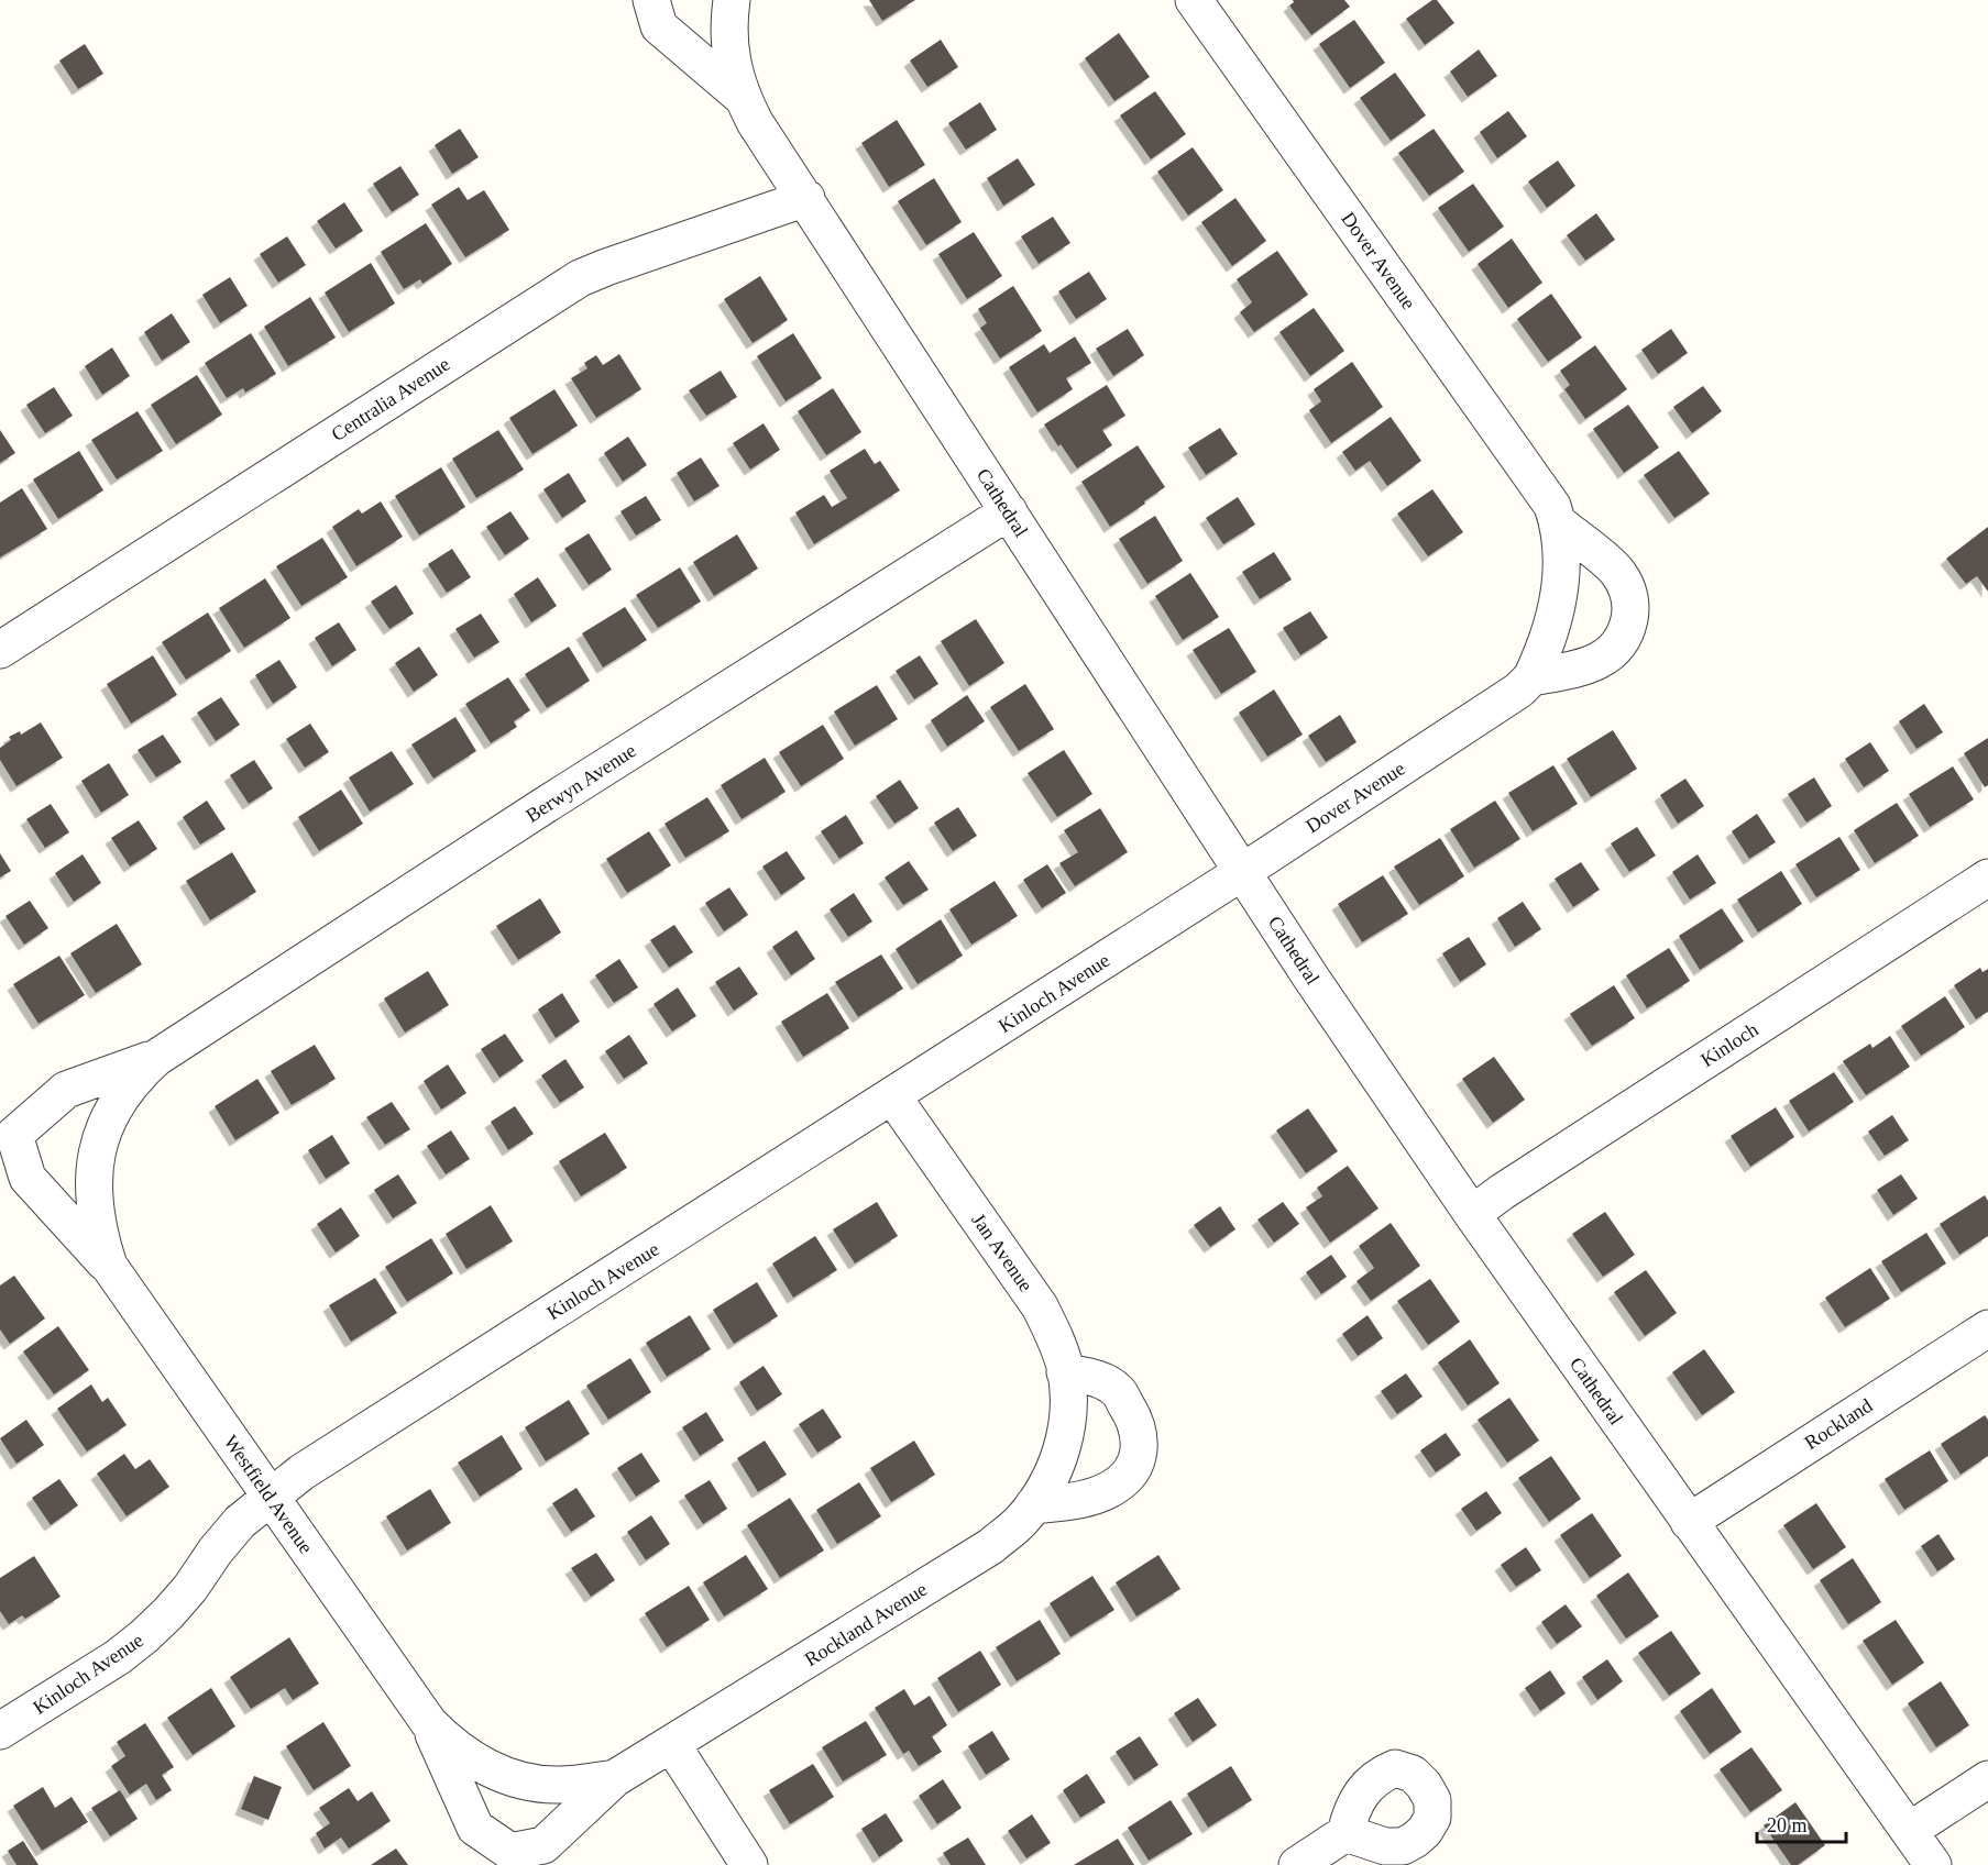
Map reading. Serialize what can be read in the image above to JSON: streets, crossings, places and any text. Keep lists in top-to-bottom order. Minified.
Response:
{"streets":{"street":["Dover Avenue","Centralia Avenue","Cathedral","Berwyn Avenue","Kinloch Avenue","Kinloch","Jan Avenue","Rockland","Westfield Avenue","Rockland Avenue"]},"crossings":[["Dover Avenue","Cathedral"],["Dover Avenue","Kinloch Avenue"],["Centralia Avenue","Cathedral"],["Cathedral","Berwyn Avenue"],["Cathedral","Kinloch Avenue"],["Cathedral","Kinloch"],["Cathedral","Rockland"],["Berwyn Avenue","Westfield Avenue"],["Kinloch Avenue","Jan Avenue"],["Kinloch Avenue","Westfield Avenue"],["Jan Avenue","Rockland Avenue"],["Westfield Avenue","Rockland Avenue"]],"scale_bar":"20 m"}
